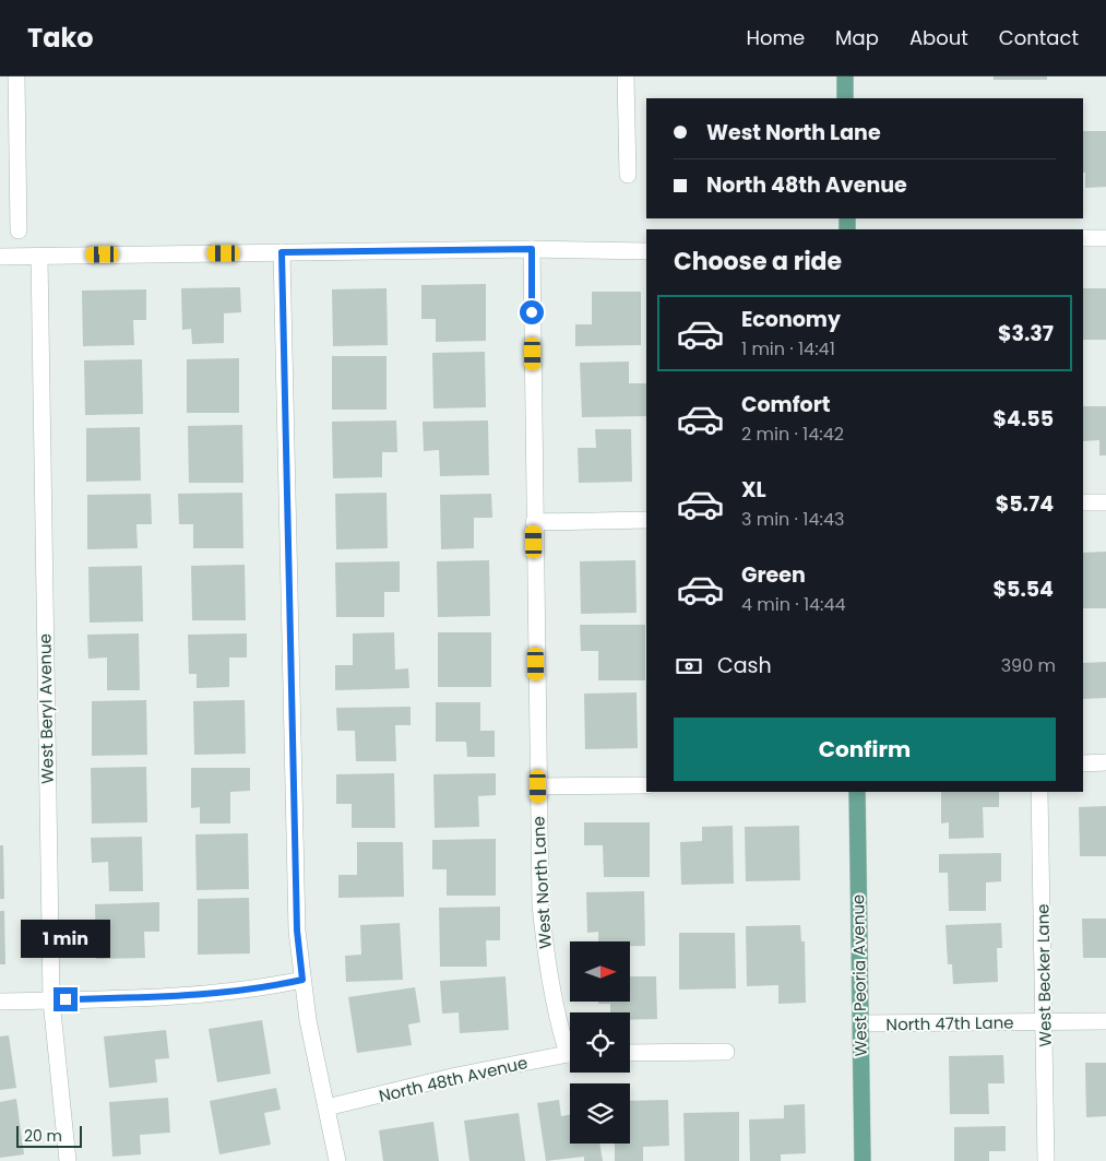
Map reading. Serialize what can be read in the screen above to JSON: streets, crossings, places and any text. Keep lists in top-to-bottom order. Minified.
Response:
{"streets":{"main road":["West Peoria Avenue"],"street":["West Beryl Avenue","West North Lane","West Becker Lane","North 47th Lane","North 48th Avenue"]},"crossings":[["West Peoria Avenue","North 47th Lane"],["West Becker Lane","North 47th Lane"]],"scale_bar":"20 m","north":"right","page":{"header":"Tako","nav":["Home","Map","About","Contact"],"banner":["West North Lane","North 48th Avenue"],"heading":"Choose a ride","list":[{"name":"Economy","note":"1 min · 14:41","value":"$3.37"},{"name":"Comfort","note":"2 min · 14:42","value":"$4.55"},{"name":"XL","note":"3 min · 14:43","value":"$5.74"},{"name":"Green","note":"4 min · 14:44","value":"$5.54"}],"pay":["Cash","390 m"],"buttons":"Confirm","bubble":"1 min","scale":"20 m"}}
